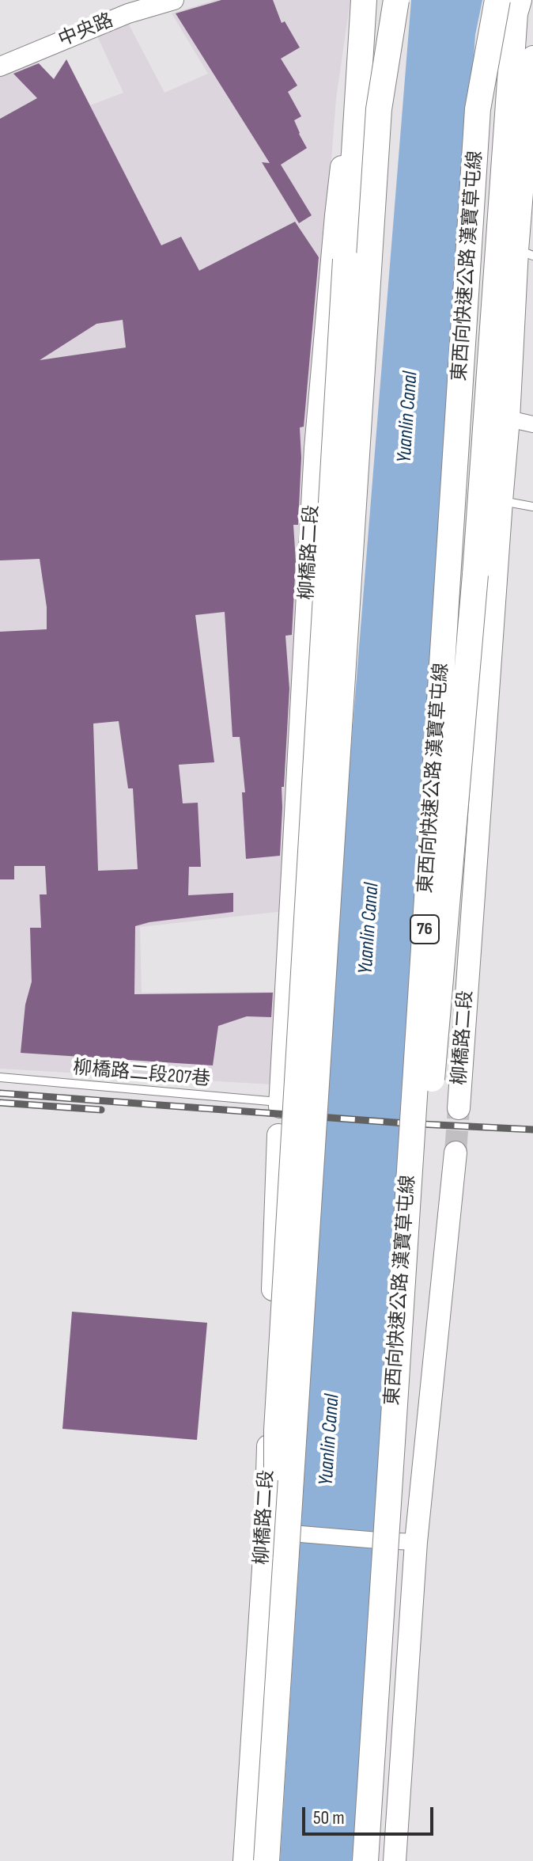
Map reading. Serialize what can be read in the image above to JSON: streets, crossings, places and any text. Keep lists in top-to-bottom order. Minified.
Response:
{"streets":{"highway":["東西向快速公路 漢寶草屯線","76"],"main road":["柳橋路二段"],"street":["中央路"],"lane":["柳橋路二段207巷"]},"crossings":[["柳橋路二段","柳橋路二段207巷"]],"water":["Yuanlin Canal"],"scale_bar":"50 m"}
